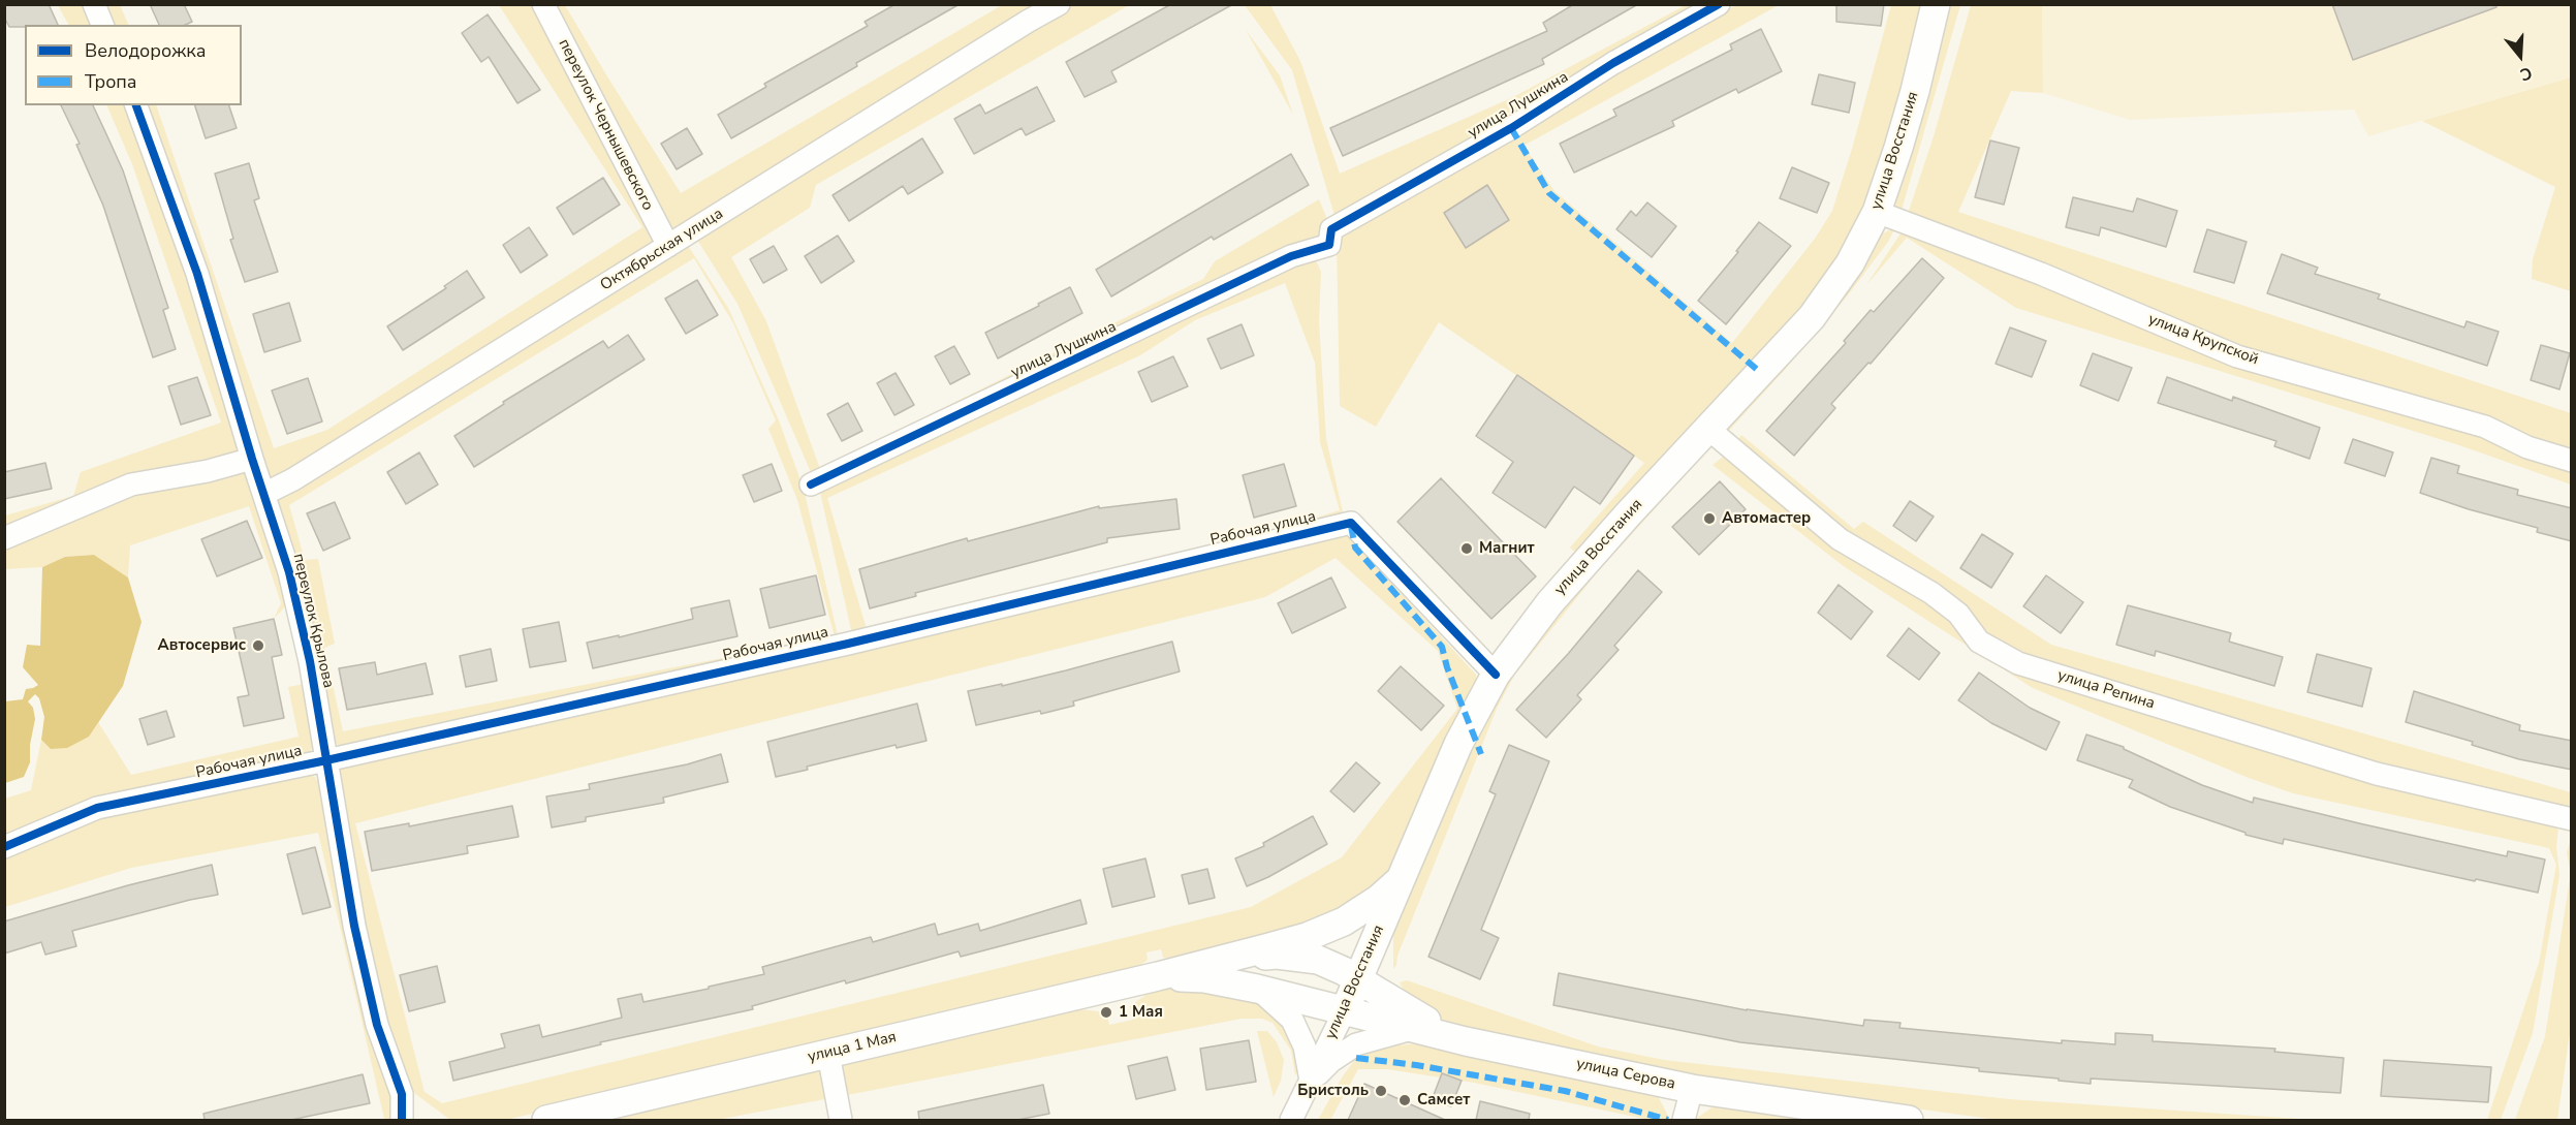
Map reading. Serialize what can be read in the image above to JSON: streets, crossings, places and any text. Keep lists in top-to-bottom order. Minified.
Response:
{"streets":{"main road":["улица Восстания","улица 1 Мая","улица Серова"],"street":["улица Лушкина","переулок Чернышевского","Октябрьская улица","улица Крупской","Рабочая улица","переулок Крылова","улица Репина"]},"crossings":[["переулок Чернышевского","Октябрьская улица"],["улица Восстания","улица Крупской"],["улица Восстания","Рабочая улица"],["улица Восстания","улица Репина"],["улица Восстания","улица 1 Мая"],["улица Восстания","улица Серова"],["Октябрьская улица","переулок Крылова"],["Рабочая улица","переулок Крылова"],["улица 1 Мая","улица Серова"]],"places":["Автомастер","Магнит","Автосервис","1 Мая","Бристоль","Самсет"],"legend":["Велодорожка","Тропа"],"north":"bottom"}
